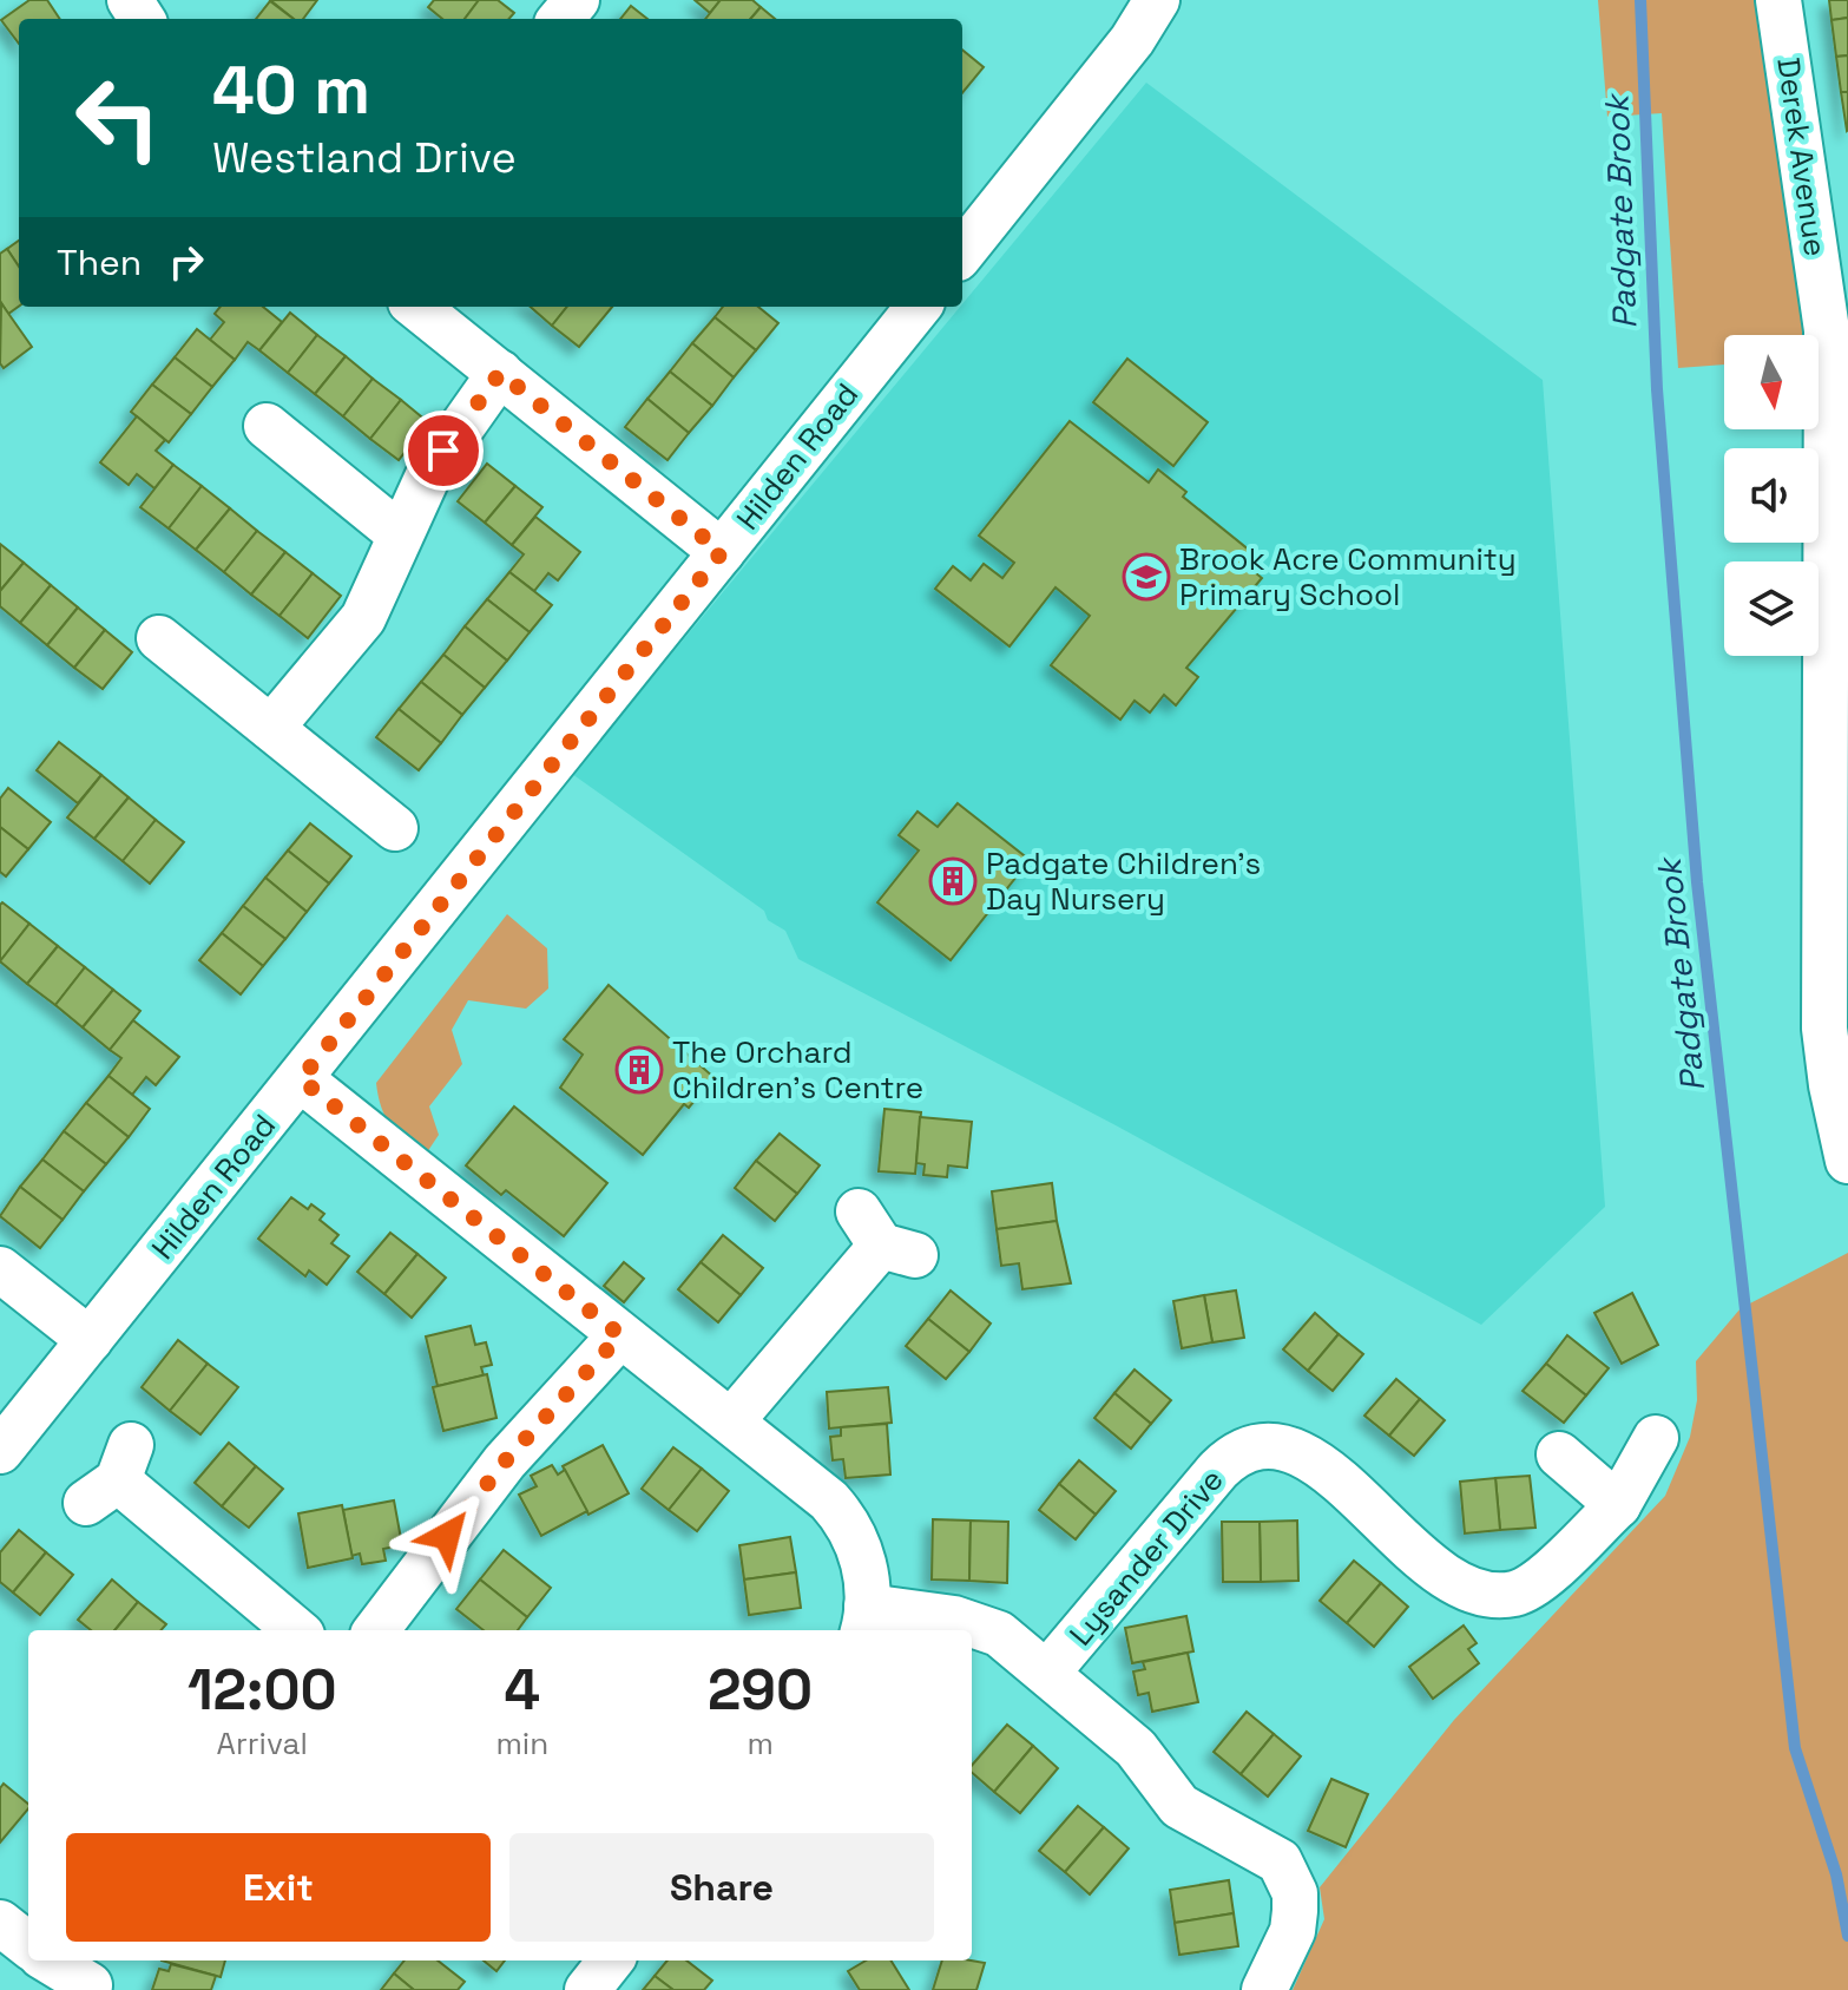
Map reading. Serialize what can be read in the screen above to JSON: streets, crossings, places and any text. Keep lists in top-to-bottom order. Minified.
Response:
{"streets":{"street":["Derek Avenue","Hilden Road","Lysander Drive"]},"water":["Padgate Brook"],"places":{"school or university":["Brook Acre Community Primary School"],"building":["Padgate Children’s Day Nursery","The Orchard Children's Centre"]},"north":"bottom","page":{"turn":["40 m","Westland Drive"],"then":"Then","eta":["12:00","Arrival","4","min","290","m"],"buttons":["Exit","Share"]}}
